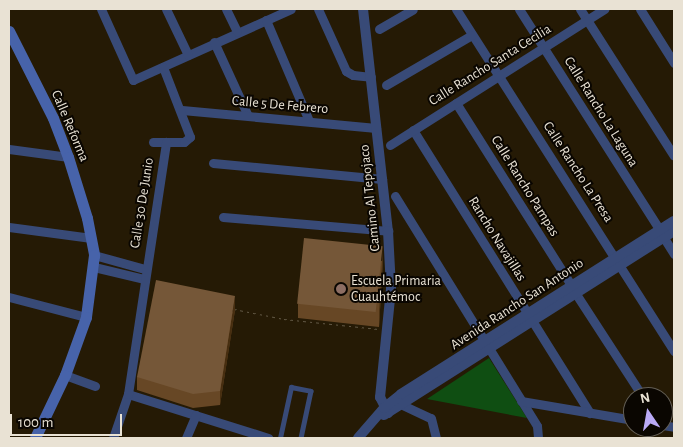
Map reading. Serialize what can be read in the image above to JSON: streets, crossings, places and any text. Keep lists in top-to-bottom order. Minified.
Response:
{"streets":{"main road":["Calle Reforma"],"street":["Calle Rancho Santa Cecilia","Calle 5 De Febrero","Calle Rancho La Laguna","Calle Rancho La Presa","Calle Rancho Pampas","Camino Al Tepojaco","Calle 30 De Junio","Rancho Navajillas","Avenida Rancho San Antonio"]},"crossings":[["Calle Rancho Santa Cecilia","Calle Rancho La Laguna"],["Calle Rancho Santa Cecilia","Calle Rancho La Presa"],["Calle Rancho Santa Cecilia","Calle Rancho Pampas"],["Calle Rancho Santa Cecilia","Rancho Navajillas"],["Calle 5 De Febrero","Camino Al Tepojaco"],["Calle Rancho La Laguna","Avenida Rancho San Antonio"],["Calle Rancho La Presa","Avenida Rancho San Antonio"],["Calle Rancho Pampas","Avenida Rancho San Antonio"],["Camino Al Tepojaco","Avenida Rancho San Antonio"],["Rancho Navajillas","Avenida Rancho San Antonio"]],"places":["Escuela Primaria Cuauhtémoc"],"scale_bar":"100 m","north":"top"}
